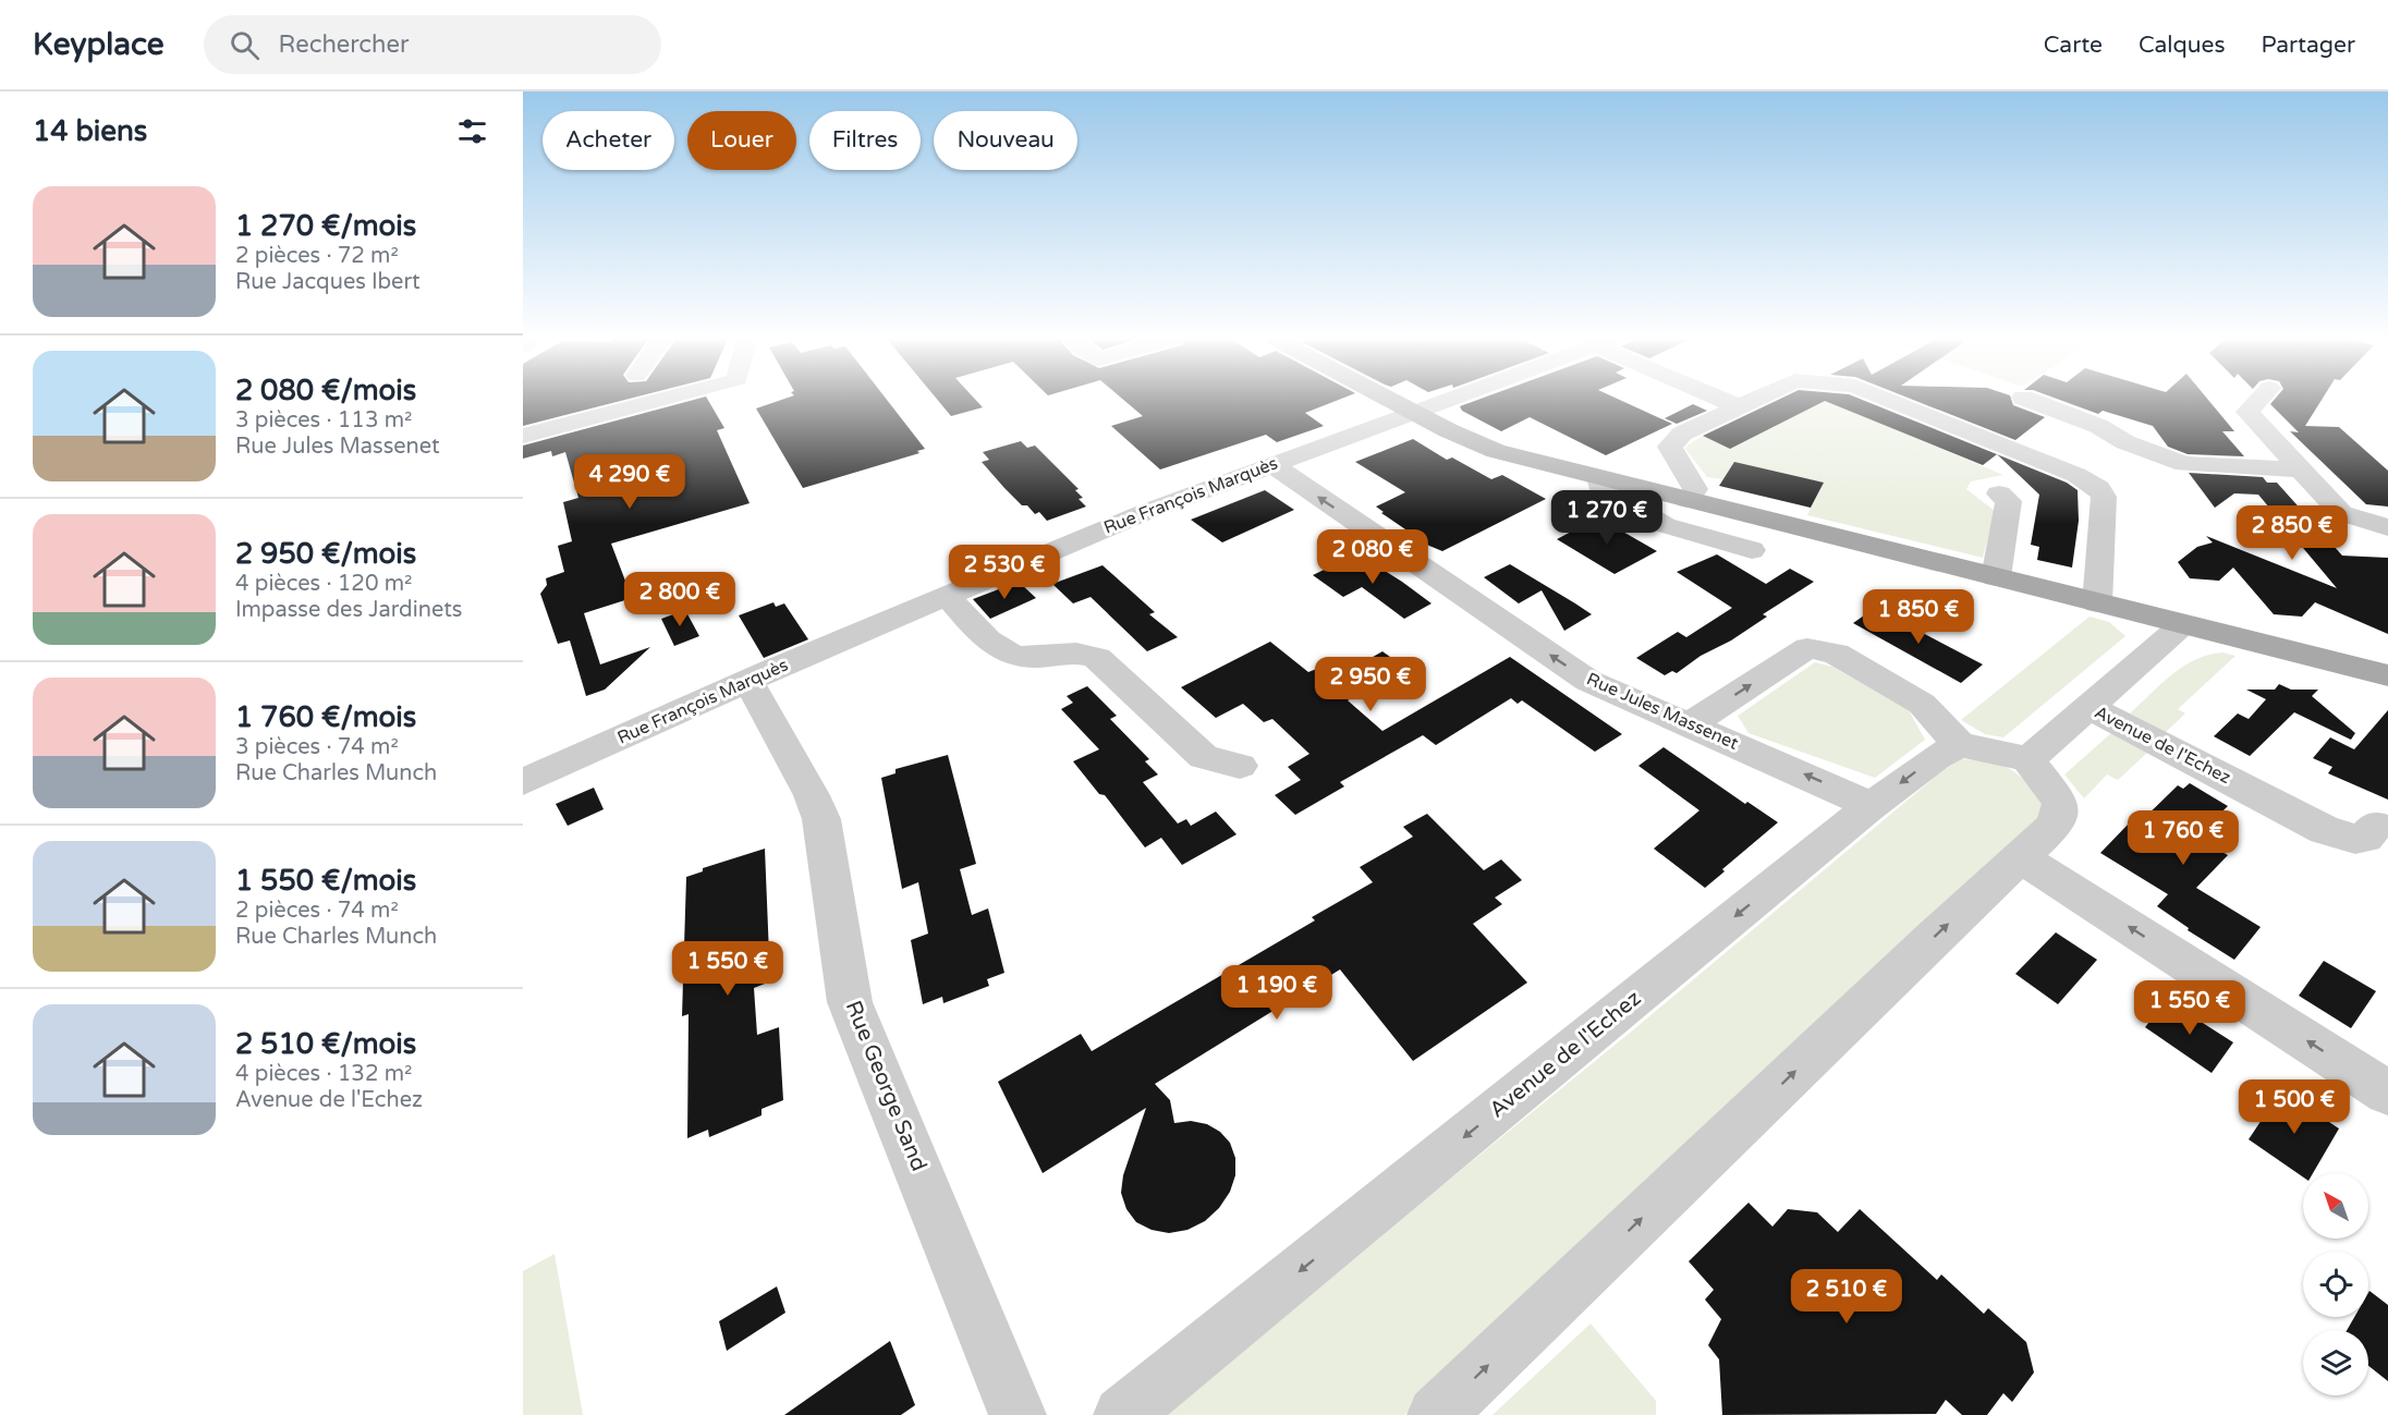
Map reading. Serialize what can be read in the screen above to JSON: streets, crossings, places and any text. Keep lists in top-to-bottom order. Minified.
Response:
{"streets":{"street":["Rue François Marquès","Rue Jules Massenet","Avenue de l'Echez","Rue George Sand"]},"crossings":[["Rue François Marquès","Rue Jules Massenet"],["Rue François Marquès","Rue George Sand"],["Rue Jules Massenet","Avenue de l'Echez"]],"north":"top left","page":{"header":"Keyplace","search":"Rechercher","nav":["Carte","Calques","Partager"],"heading":"14 biens","chip":["Acheter","Louer","Filtres","Nouveau"],"list":[{"name":"1 270 €/mois","note":"2 pièces · 72 m² · Rue Jacques Ibert"},{"name":"2 080 €/mois","note":"3 pièces · 113 m² · Rue Jules Massenet"},{"name":"2 950 €/mois","note":"4 pièces · 120 m² · Impasse des Jardinets"},{"name":"1 760 €/mois","note":"3 pièces · 74 m² · Rue Charles Munch"},{"name":"1 550 €/mois","note":"2 pièces · 74 m² · Rue Charles Munch"},{"name":"2 510 €/mois","note":"4 pièces · 132 m² · Avenue de l'Echez"}],"price":["4 290 €","1 270 €","2 850 €","2 080 €","2 530 €","2 800 €","1 850 €","2 950 €","1 760 €","1 550 €","1 190 €","1 550 €","1 500 €","2 510 €"]}}
